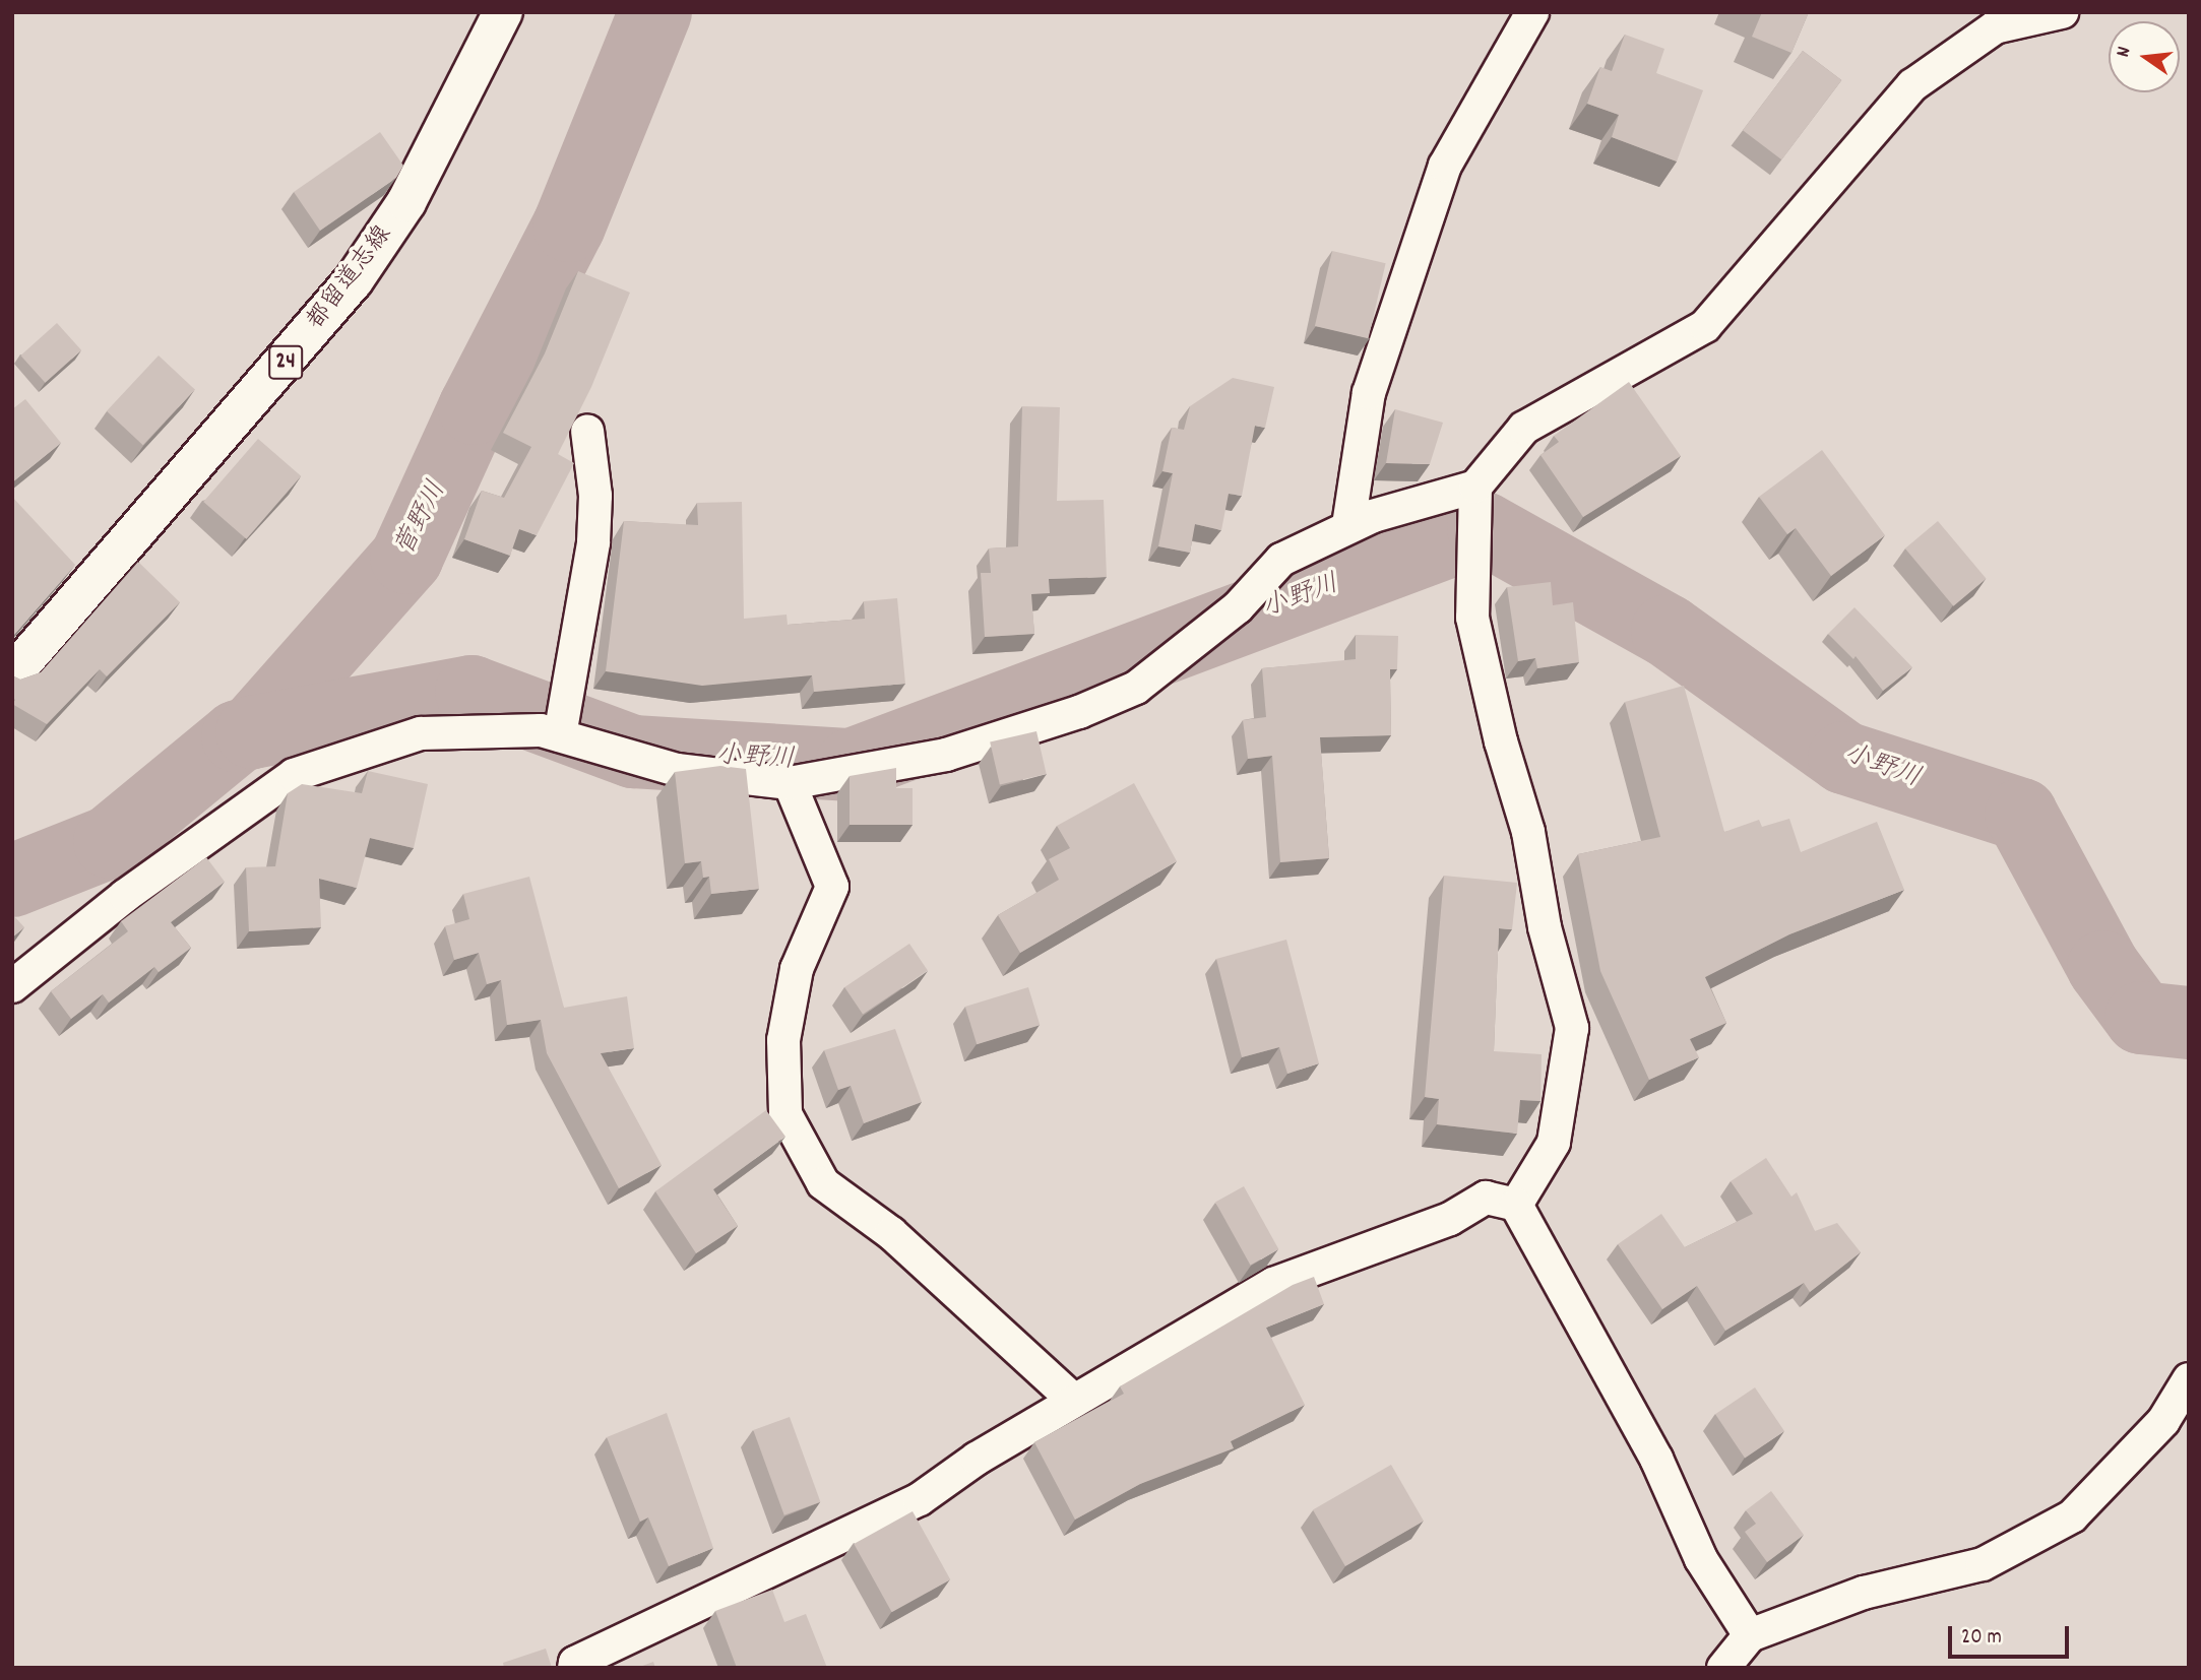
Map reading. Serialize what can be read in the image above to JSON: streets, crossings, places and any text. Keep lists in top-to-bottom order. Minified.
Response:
{"streets":{"main road":["都留道志線","24"]},"water":["菅野川","小野川"],"scale_bar":"20 m","north":"left"}
